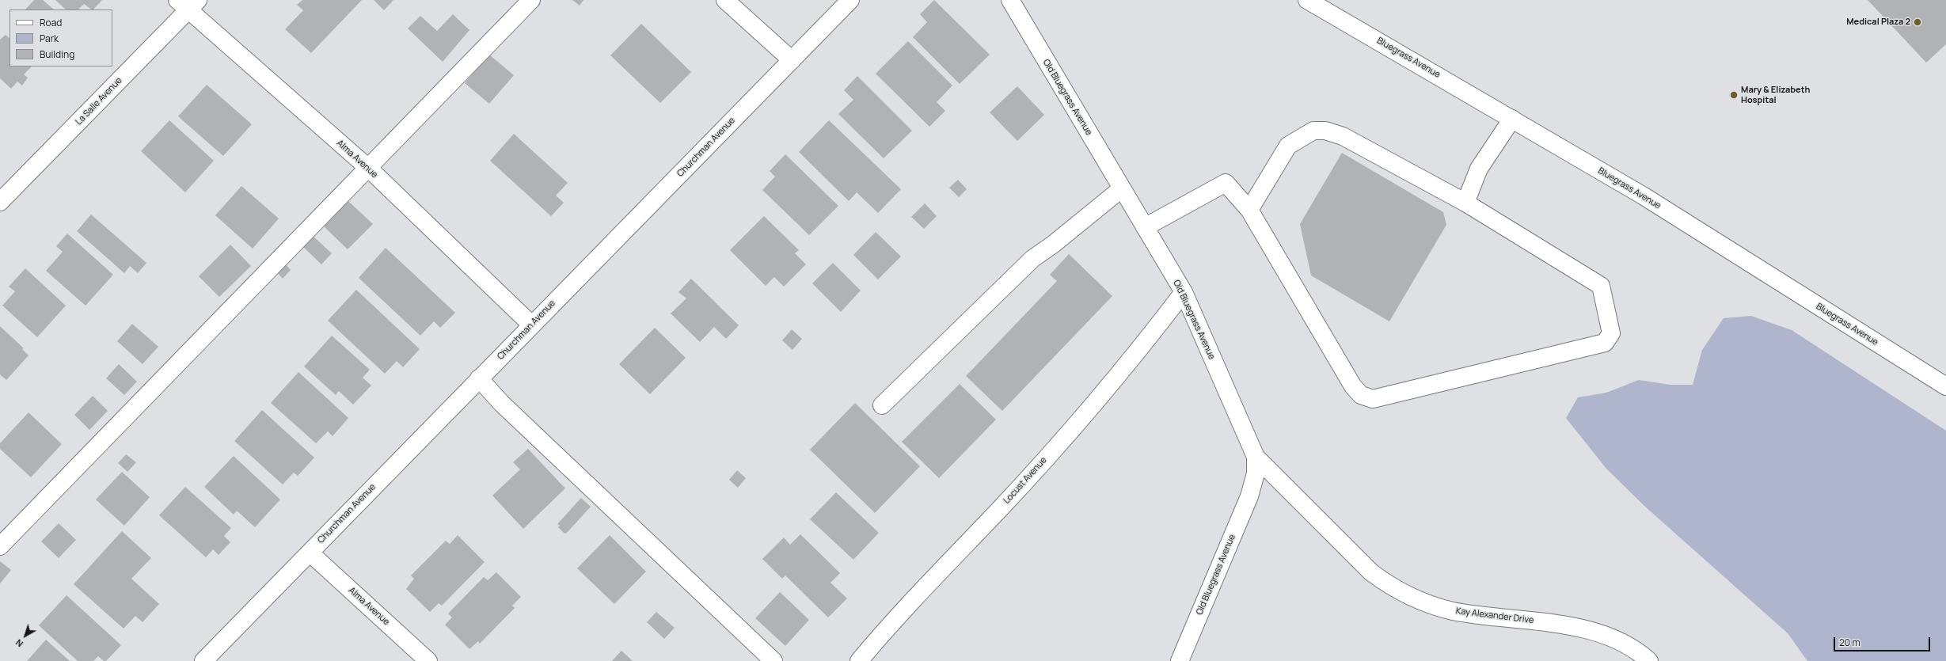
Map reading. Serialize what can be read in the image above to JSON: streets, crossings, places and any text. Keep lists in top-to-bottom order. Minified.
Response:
{"streets":{"street":["Bluegrass Avenue","Old Bluegrass Avenue","La Salle Avenue","Churchman Avenue","Alma Avenue","Locust Avenue","Kay Alexander Drive"]},"crossings":[["Old Bluegrass Avenue","Locust Avenue"],["Old Bluegrass Avenue","Kay Alexander Drive"],["La Salle Avenue","Alma Avenue"],["Churchman Avenue","Alma Avenue"]],"places":["Medical Plaza 2","Mary & Elizabeth Hospital"],"legend":["Road","Park","Building"],"scale_bar":"20 m","north":"bottom left"}
